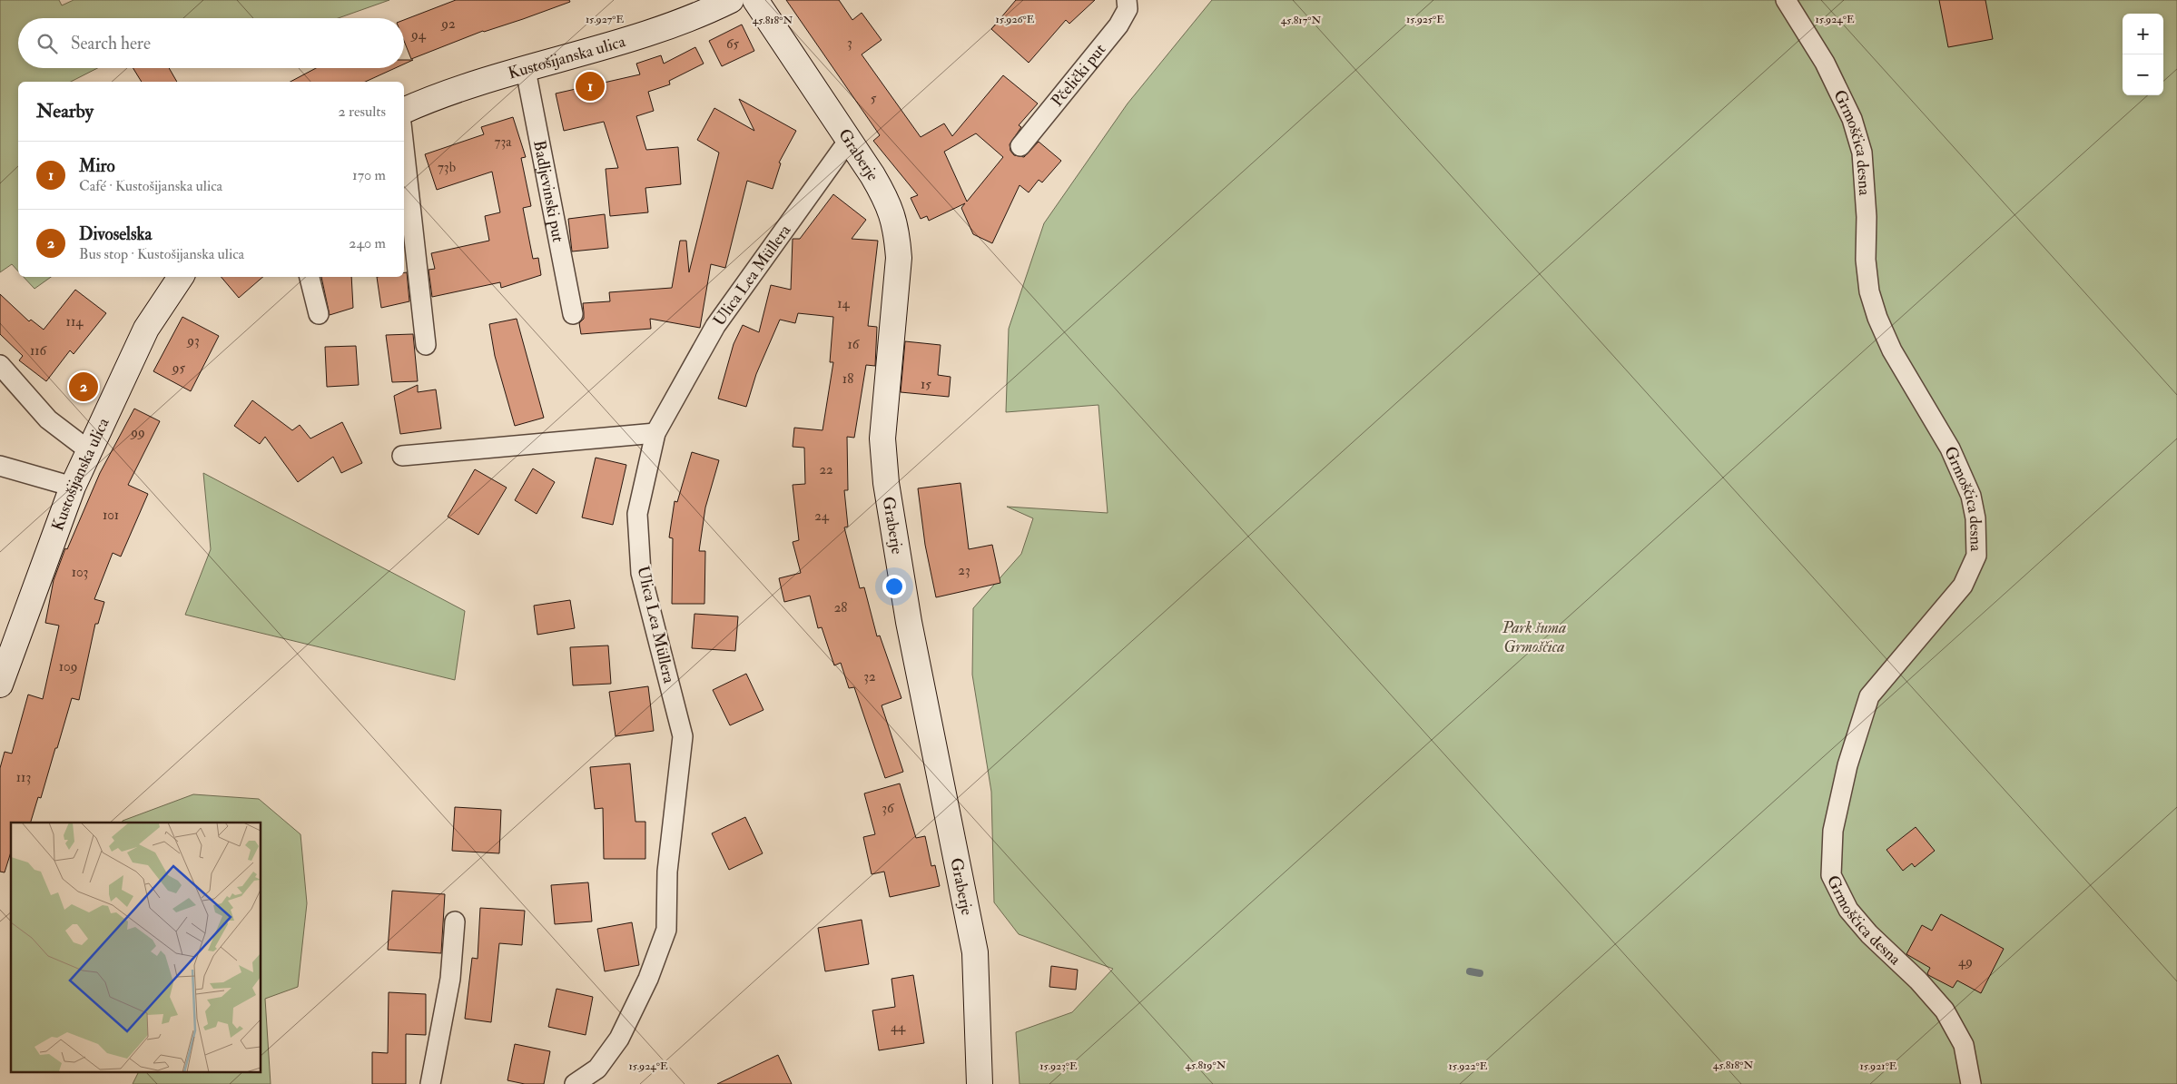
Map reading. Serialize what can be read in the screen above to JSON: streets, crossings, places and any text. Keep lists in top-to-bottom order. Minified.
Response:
{"streets":{"street":["Kustošijanska ulica","Pčelički put","Grmoščica desna","Graberje","Badljevinski put","Ulica Lea Müllera"]},"crossings":[["Kustošijanska ulica","Badljevinski put"],["Graberje","Ulica Lea Müllera"]],"parks":["Park šuma Grmoščica"],"house_numbers":["92","94","3","65","5","73a","73b","14","114","93","16","116","95","18","15","99","22","101","24","23","103","28","109","32","113","36","49","44"],"page":{"map_buttons":["+","−"],"search":"Search here","pins":["1","2"],"heading":["Nearby","2 results"],"list":[{"mark":"1","name":"Miro","note":"Café · Kustošijanska ulica","value":"170 m"},{"mark":"2","name":"Divoselska","note":"Bus stop · Kustošijanska ulica","value":"240 m"}]},"coordinates":["15.927°E","15.926°E","15.925°E","15.924°E","45.818°N","45.817°N","45.819°N","15.923°E","15.922°E","15.921°E"]}
